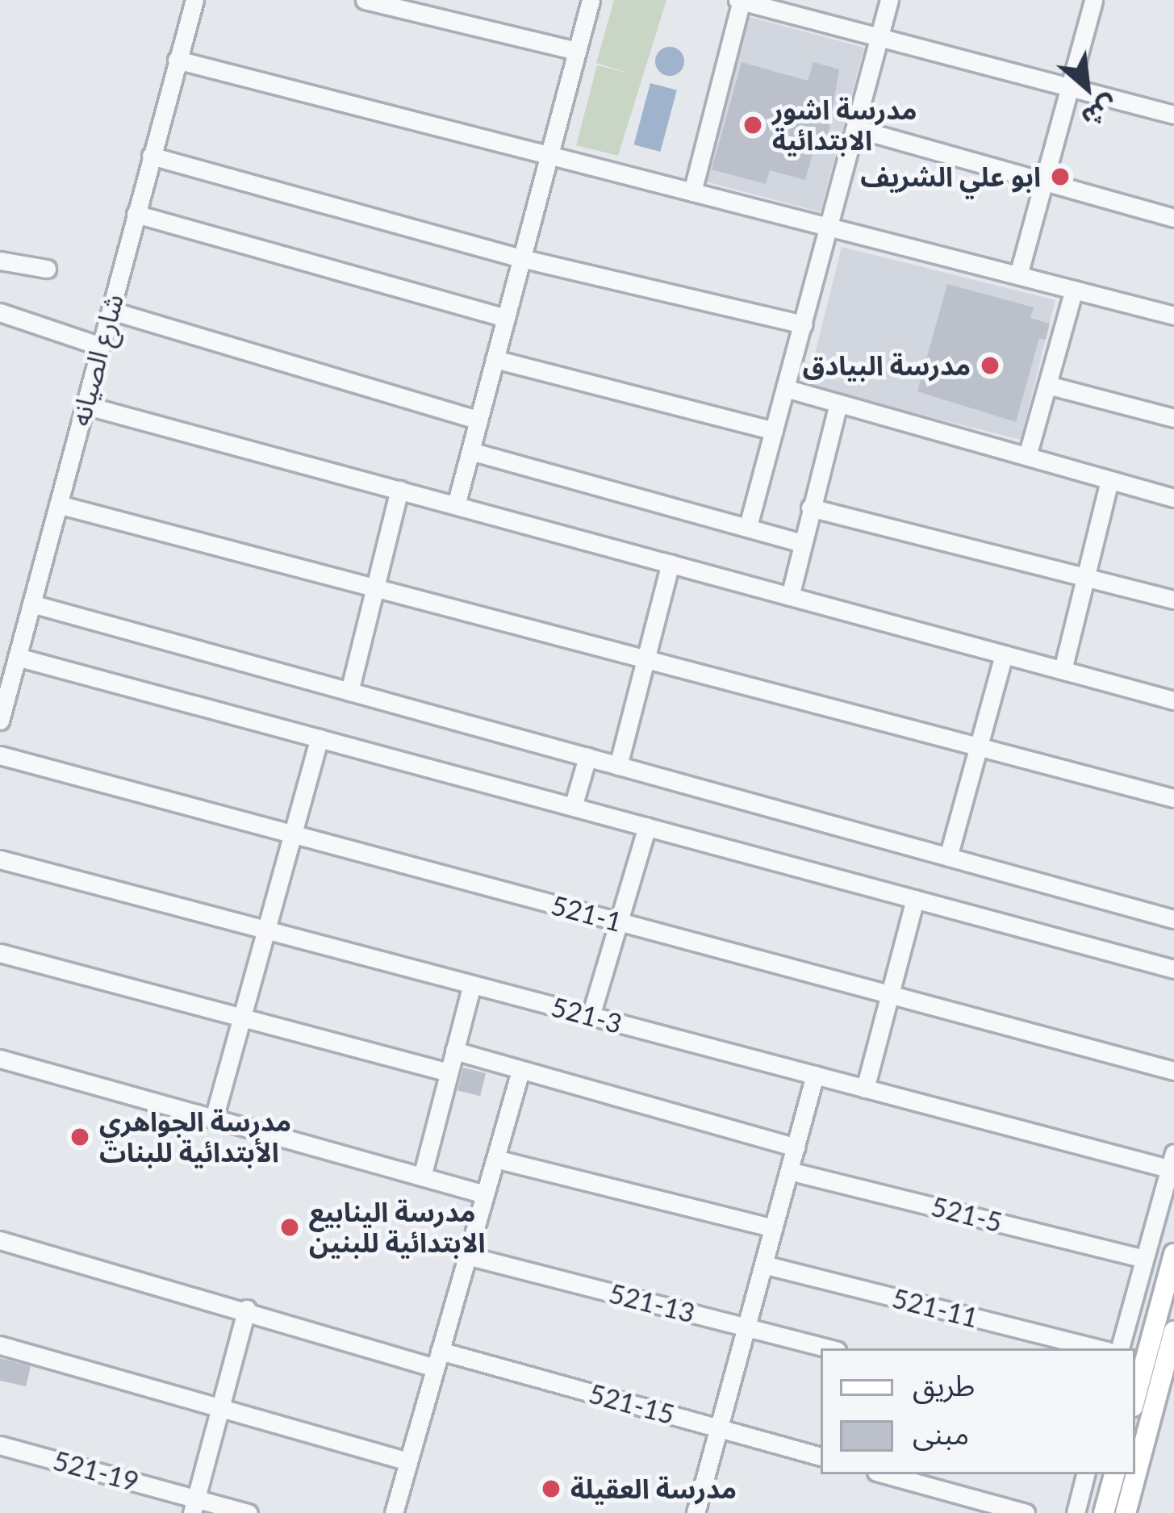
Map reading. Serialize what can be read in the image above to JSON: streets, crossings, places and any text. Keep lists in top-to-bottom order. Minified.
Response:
{"streets":{"street":["شارع الصيانه","521-1","521-3","521-5","521-13","521-11","521-15","521-19"]},"places":["مدرسة اشور الابتدائية","ابو علي الشريف","مدرسة البيادق","مدرسة الجواهري الأبتدائية للبنات","مدرسة الينابيع الابتدائية للبنين","مدرسة العقيلة"],"legend":["طريق","مبنى"],"north":"bottom right"}
